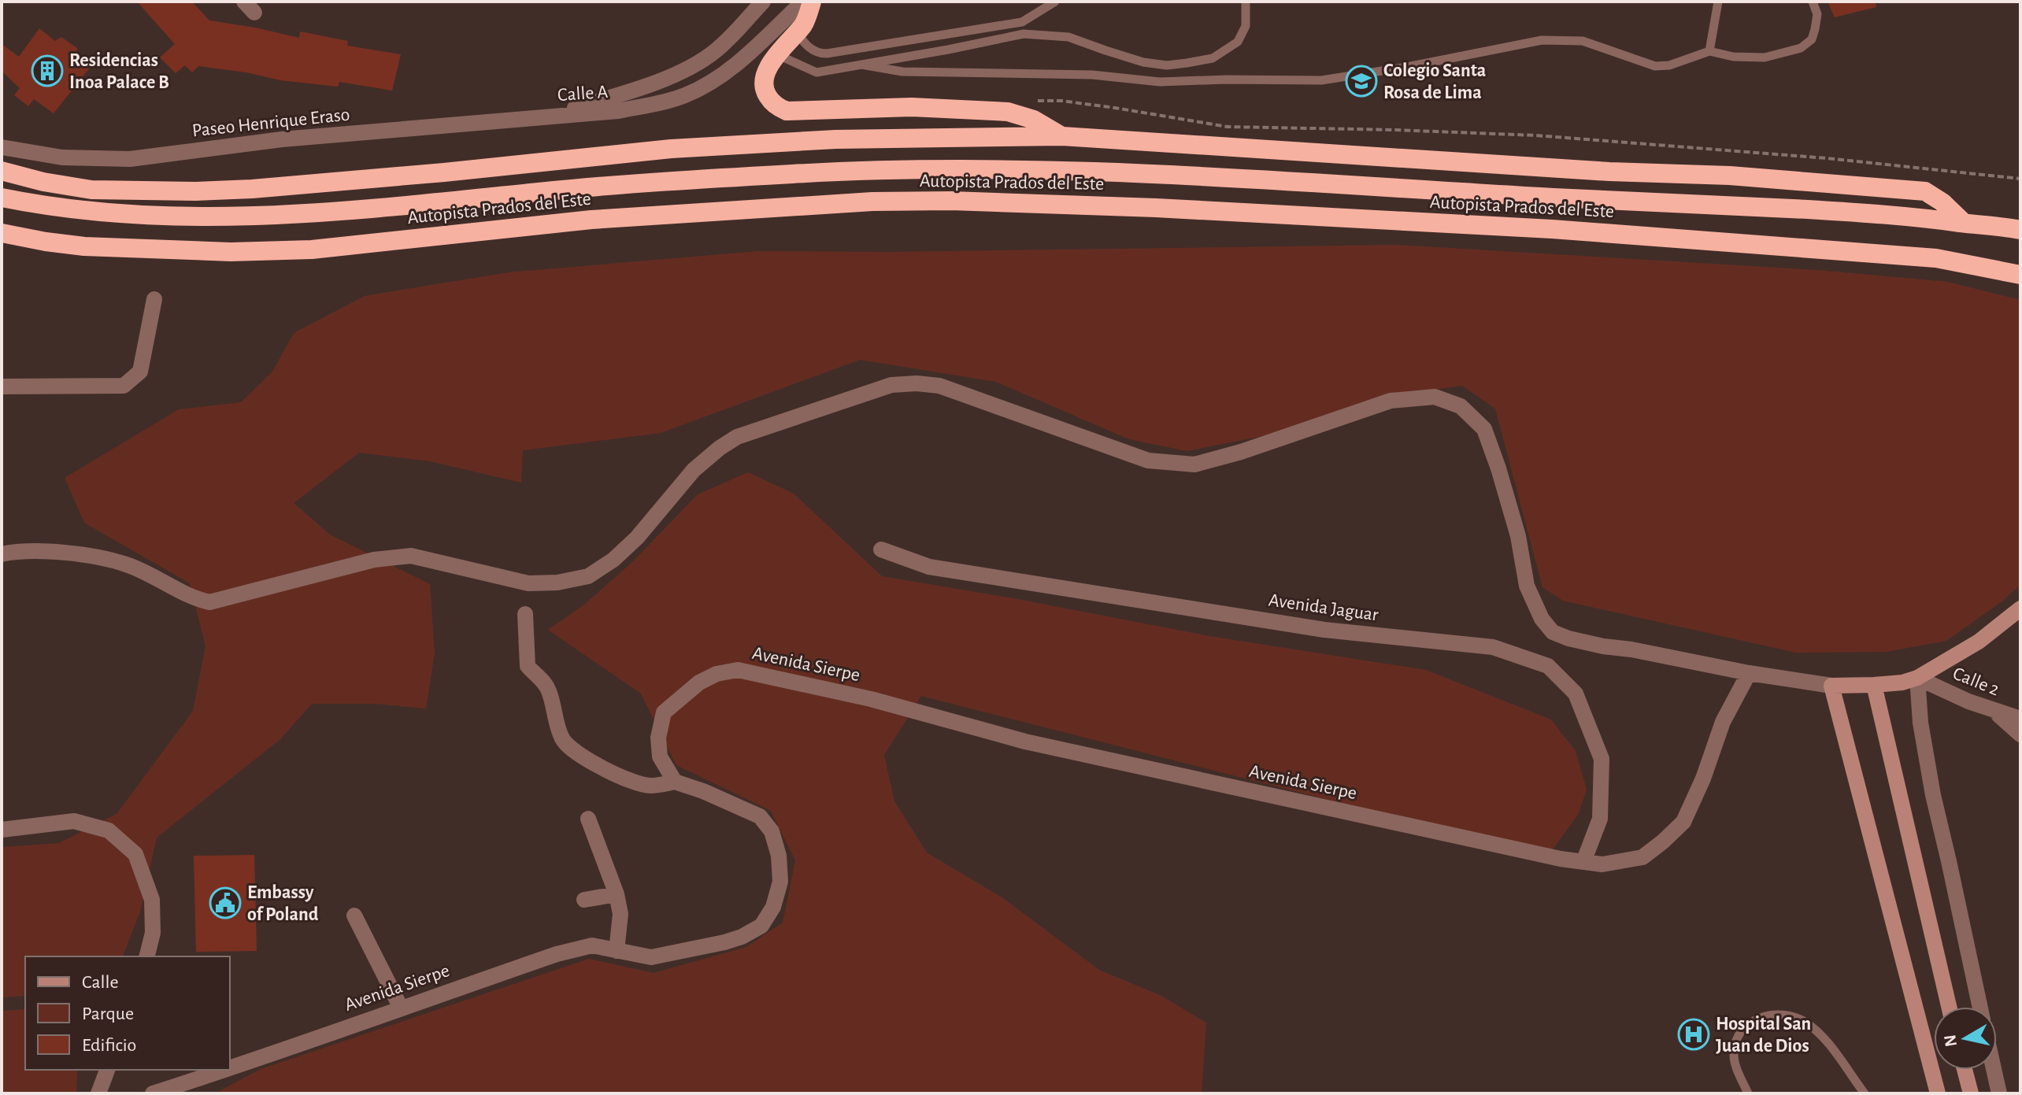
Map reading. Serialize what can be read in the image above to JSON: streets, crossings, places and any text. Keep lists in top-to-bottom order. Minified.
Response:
{"streets":{"highway":["Autopista Prados del Este"],"street":["Calle A","Paseo Henrique Eraso","Avenida Jaguar","Avenida Sierpe","Calle 2"]},"crossings":[["Calle A","Paseo Henrique Eraso"],["Avenida Jaguar","Avenida Sierpe"]],"places":{"building":["Residencias Inoa Palace B"],"school or university":["Colegio Santa Rosa de Lima"],"public building":["Embassy of Poland"],"hospital":["Hospital San Juan de Dios"]},"legend":["Calle","Parque","Edificio"],"north":"left"}
